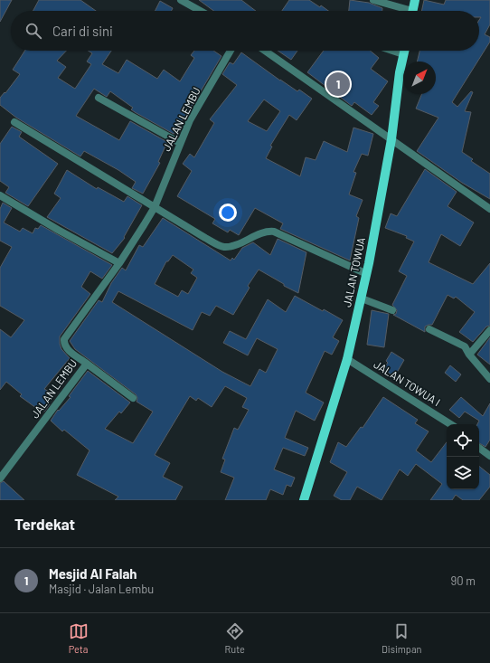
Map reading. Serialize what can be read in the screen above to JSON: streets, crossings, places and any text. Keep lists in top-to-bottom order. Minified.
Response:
{"streets":{"main road":["JALAN TOWUA"],"street":["JALAN LEMBU","JALAN TOWUA I"]},"crossings":[["JALAN TOWUA","JALAN TOWUA I"]],"north":"top right","page":{"search":"Cari di sini","pins":"1","heading":"Terdekat","list":[{"mark":"1","name":"Mesjid Al Falah","note":"Masjid · Jalan Lembu","value":"90 m"}],"nav":["Peta","Rute","Disimpan"]}}
